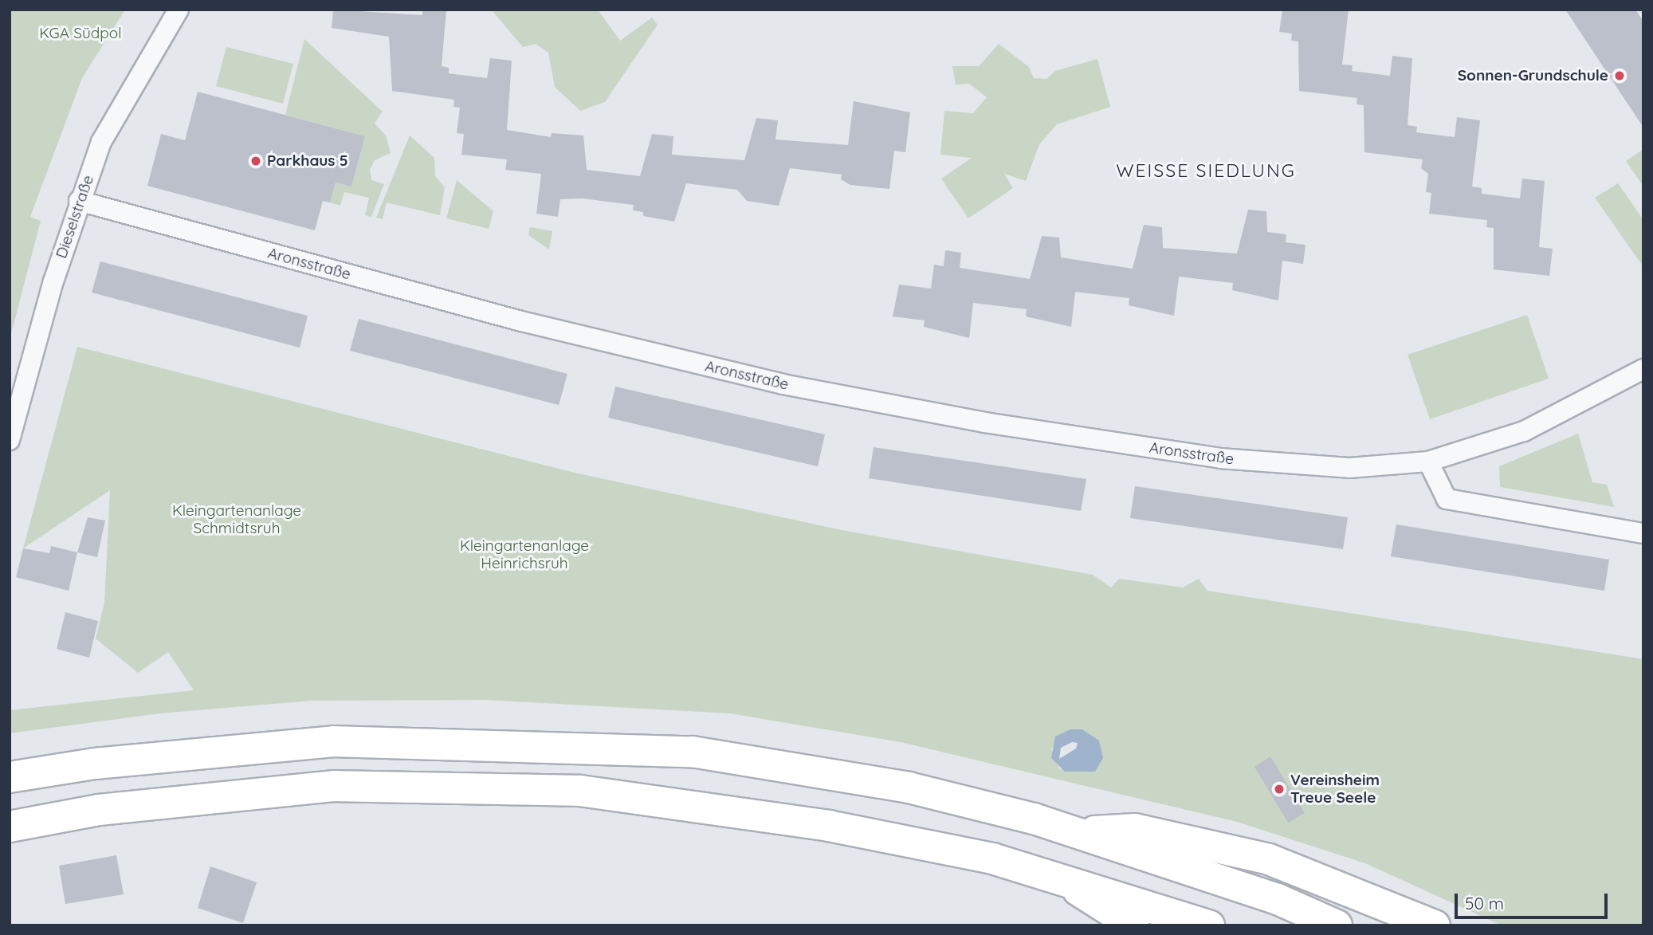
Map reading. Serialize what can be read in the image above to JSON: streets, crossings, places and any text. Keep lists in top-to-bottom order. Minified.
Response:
{"streets":{"street":["Dieselstraße","Aronsstraße"]},"crossings":[["Dieselstraße","Aronsstraße"]],"districts":["WEISSE SIEDLUNG"],"parks":["KGA Südpol","Kleingartenanlage Schmidtsruh","Kleingartenanlage Heinrichsruh"],"places":["Sonnen-Grundschule","Parkhaus 5","Vereinsheim Treue Seele"],"scale_bar":"50 m"}
